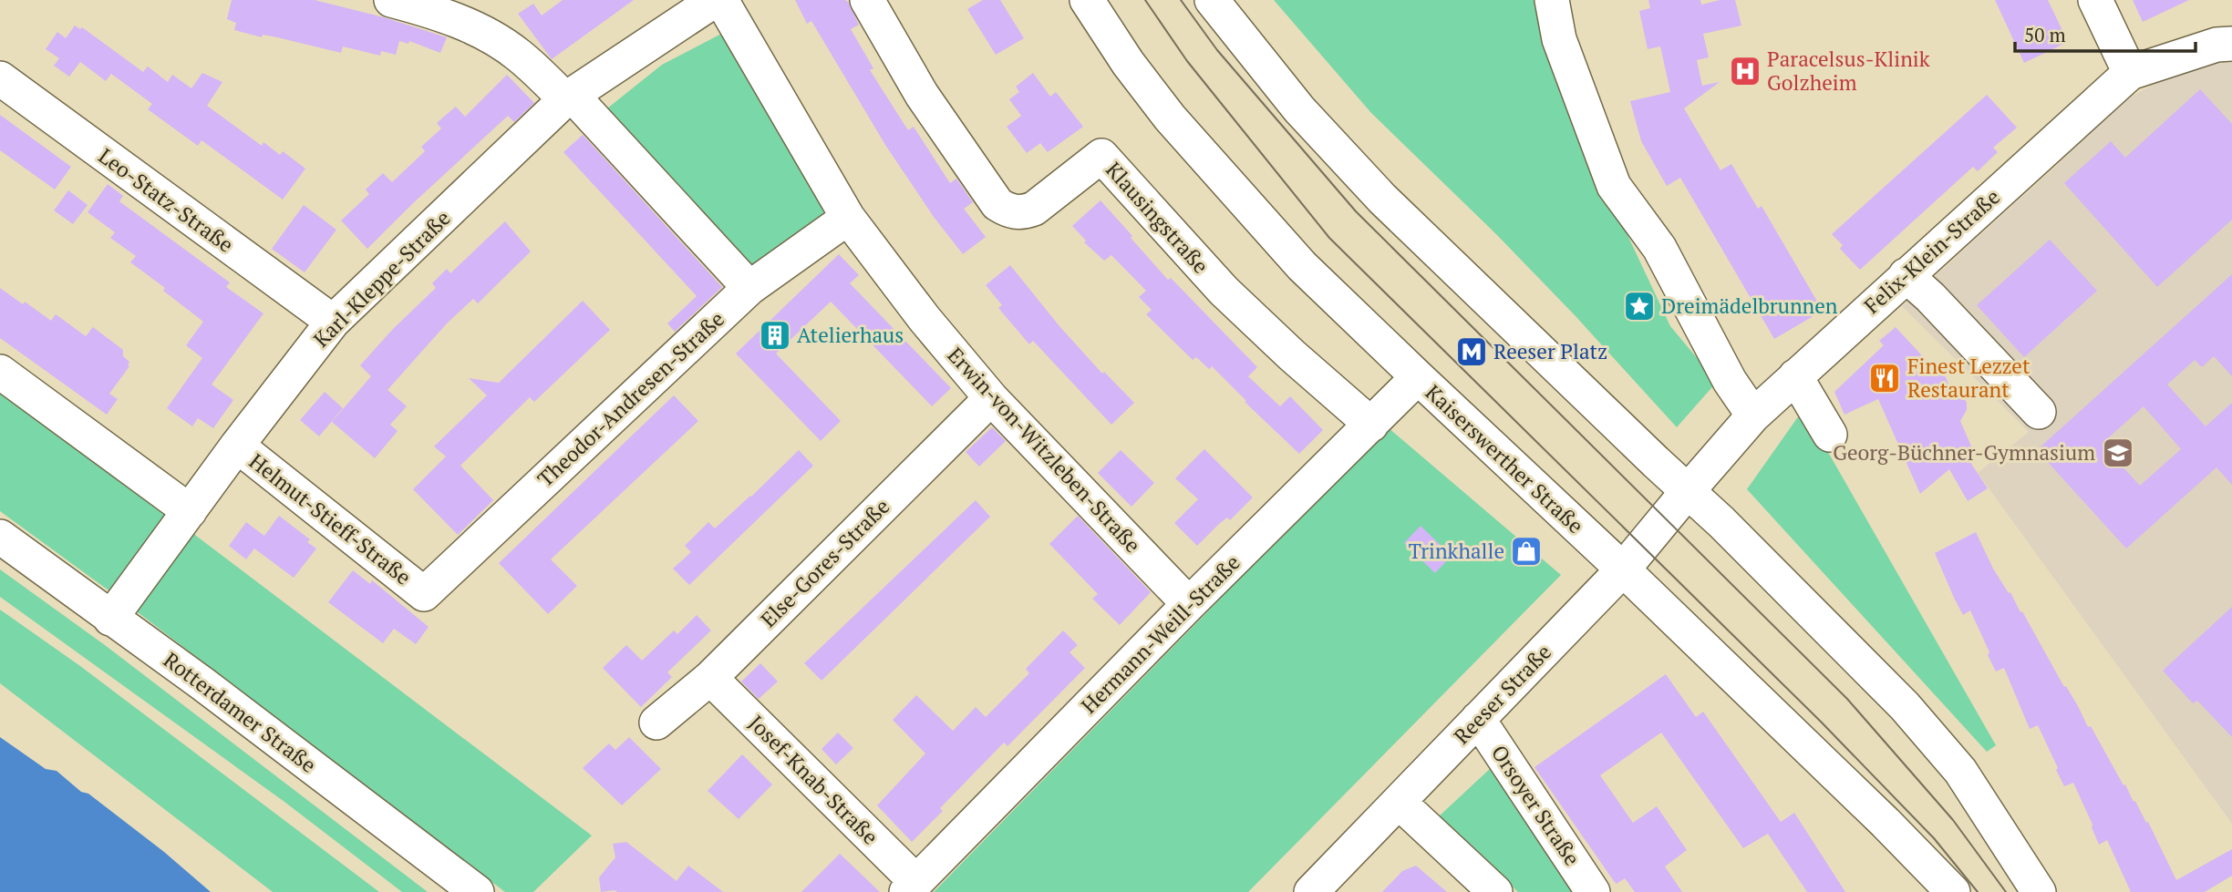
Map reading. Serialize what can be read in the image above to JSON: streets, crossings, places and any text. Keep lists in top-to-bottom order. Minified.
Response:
{"streets":{"street":["Leo-Statz-Straße","Klausingstraße","Felix-Klein-Straße","Karl-Kleppe-Straße","Theodor-Andresen-Straße","Erwin-von-Witzleben-Straße","Kaiserswerther Straße","Helmut-Stieff-Straße","Else-Gores-Straße","Hermann-Weill-Straße","Reeser Straße","Rotterdamer Straße","Josef-Knab-Straße","Orsoyer Straße"]},"crossings":[["Leo-Statz-Straße","Karl-Kleppe-Straße"],["Klausingstraße","Hermann-Weill-Straße"],["Felix-Klein-Straße","Reeser Straße"],["Karl-Kleppe-Straße","Helmut-Stieff-Straße"],["Karl-Kleppe-Straße","Rotterdamer Straße"],["Theodor-Andresen-Straße","Erwin-von-Witzleben-Straße"],["Theodor-Andresen-Straße","Helmut-Stieff-Straße"],["Erwin-von-Witzleben-Straße","Else-Gores-Straße"],["Erwin-von-Witzleben-Straße","Hermann-Weill-Straße"],["Kaiserswerther Straße","Hermann-Weill-Straße"],["Kaiserswerther Straße","Reeser Straße"],["Else-Gores-Straße","Josef-Knab-Straße"],["Hermann-Weill-Straße","Josef-Knab-Straße"],["Reeser Straße","Orsoyer Straße"]],"places":{"hospital":["Paracelsus-Klinik Golzheim"],"place":["Dreimädelbrunnen"],"building":["Atelierhaus"],"metro station":["Reeser Platz"],"restaurant":["Finest Lezzet Restaurant"],"school or university":["Georg-Büchner-Gymnasium"],"shop":["Trinkhalle"]},"scale_bar":"50 m"}
